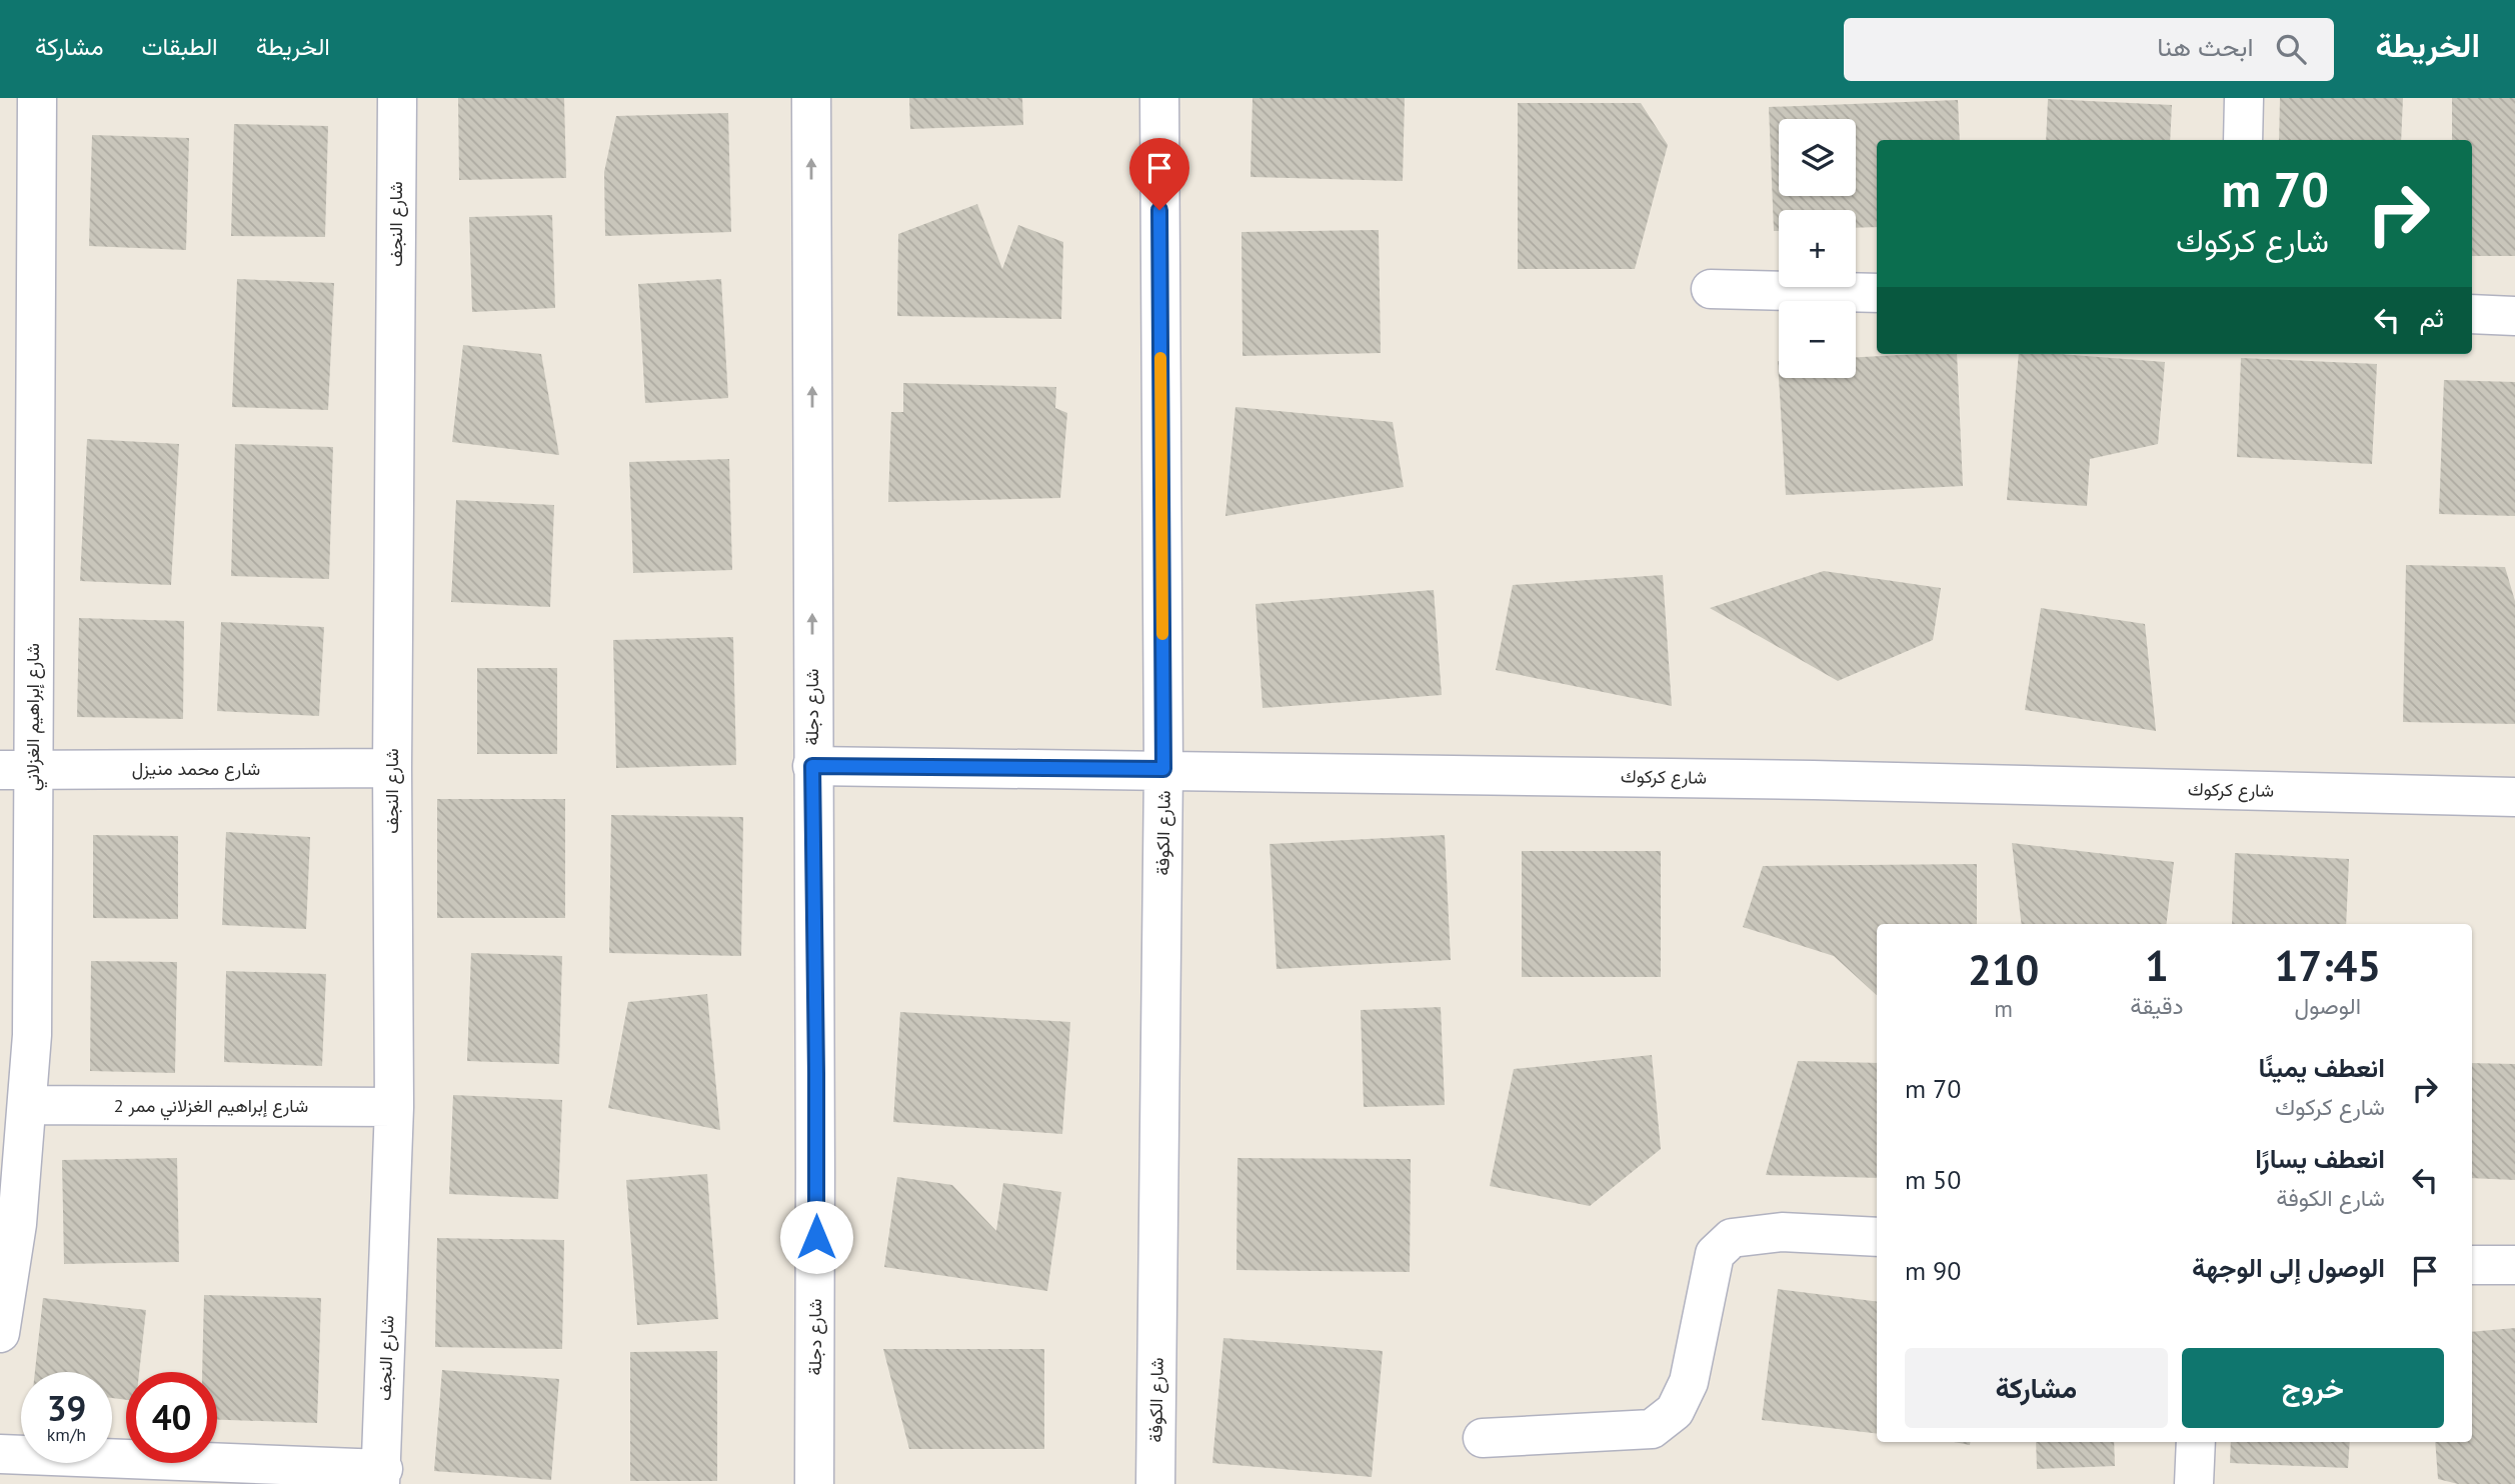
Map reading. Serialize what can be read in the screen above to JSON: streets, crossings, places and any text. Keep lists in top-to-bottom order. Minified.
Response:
{"streets":{"street":["شارع النجف","شارع دجلة","شارع إبراهيم الغزلاني","شارع محمد منيزل","شارع كركوك","شارع الكوفة","شارع إبراهيم الغزلاني ممر 2"]},"crossings":[["شارع النجف","شارع محمد منيزل"],["شارع النجف","شارع إبراهيم الغزلاني ممر 2"],["شارع دجلة","شارع كركوك"],["شارع إبراهيم الغزلاني","شارع محمد منيزل"],["شارع إبراهيم الغزلاني","شارع إبراهيم الغزلاني ممر 2"],["شارع كركوك","شارع الكوفة"]],"one_way":["شارع دجلة"],"page":{"header":"الخريطة","search":"ابحث هنا","nav":["الخريطة","الطبقات","مشاركة"],"map_buttons":["+","−"],"turn":["70 m","شارع كركوك"],"then":"ثم","eta":["17:45","الوصول","1","دقيقة","210","m"],"list":[{"name":"انعطف يمينًا","note":"شارع كركوك","value":"70 m"},{"name":"انعطف يسارًا","note":"شارع الكوفة","value":"50 m"},{"name":"الوصول إلى الوجهة","value":"90 m"}],"buttons":["خروج","مشاركة"],"speed":"39 km/h","limit":"40"}}
